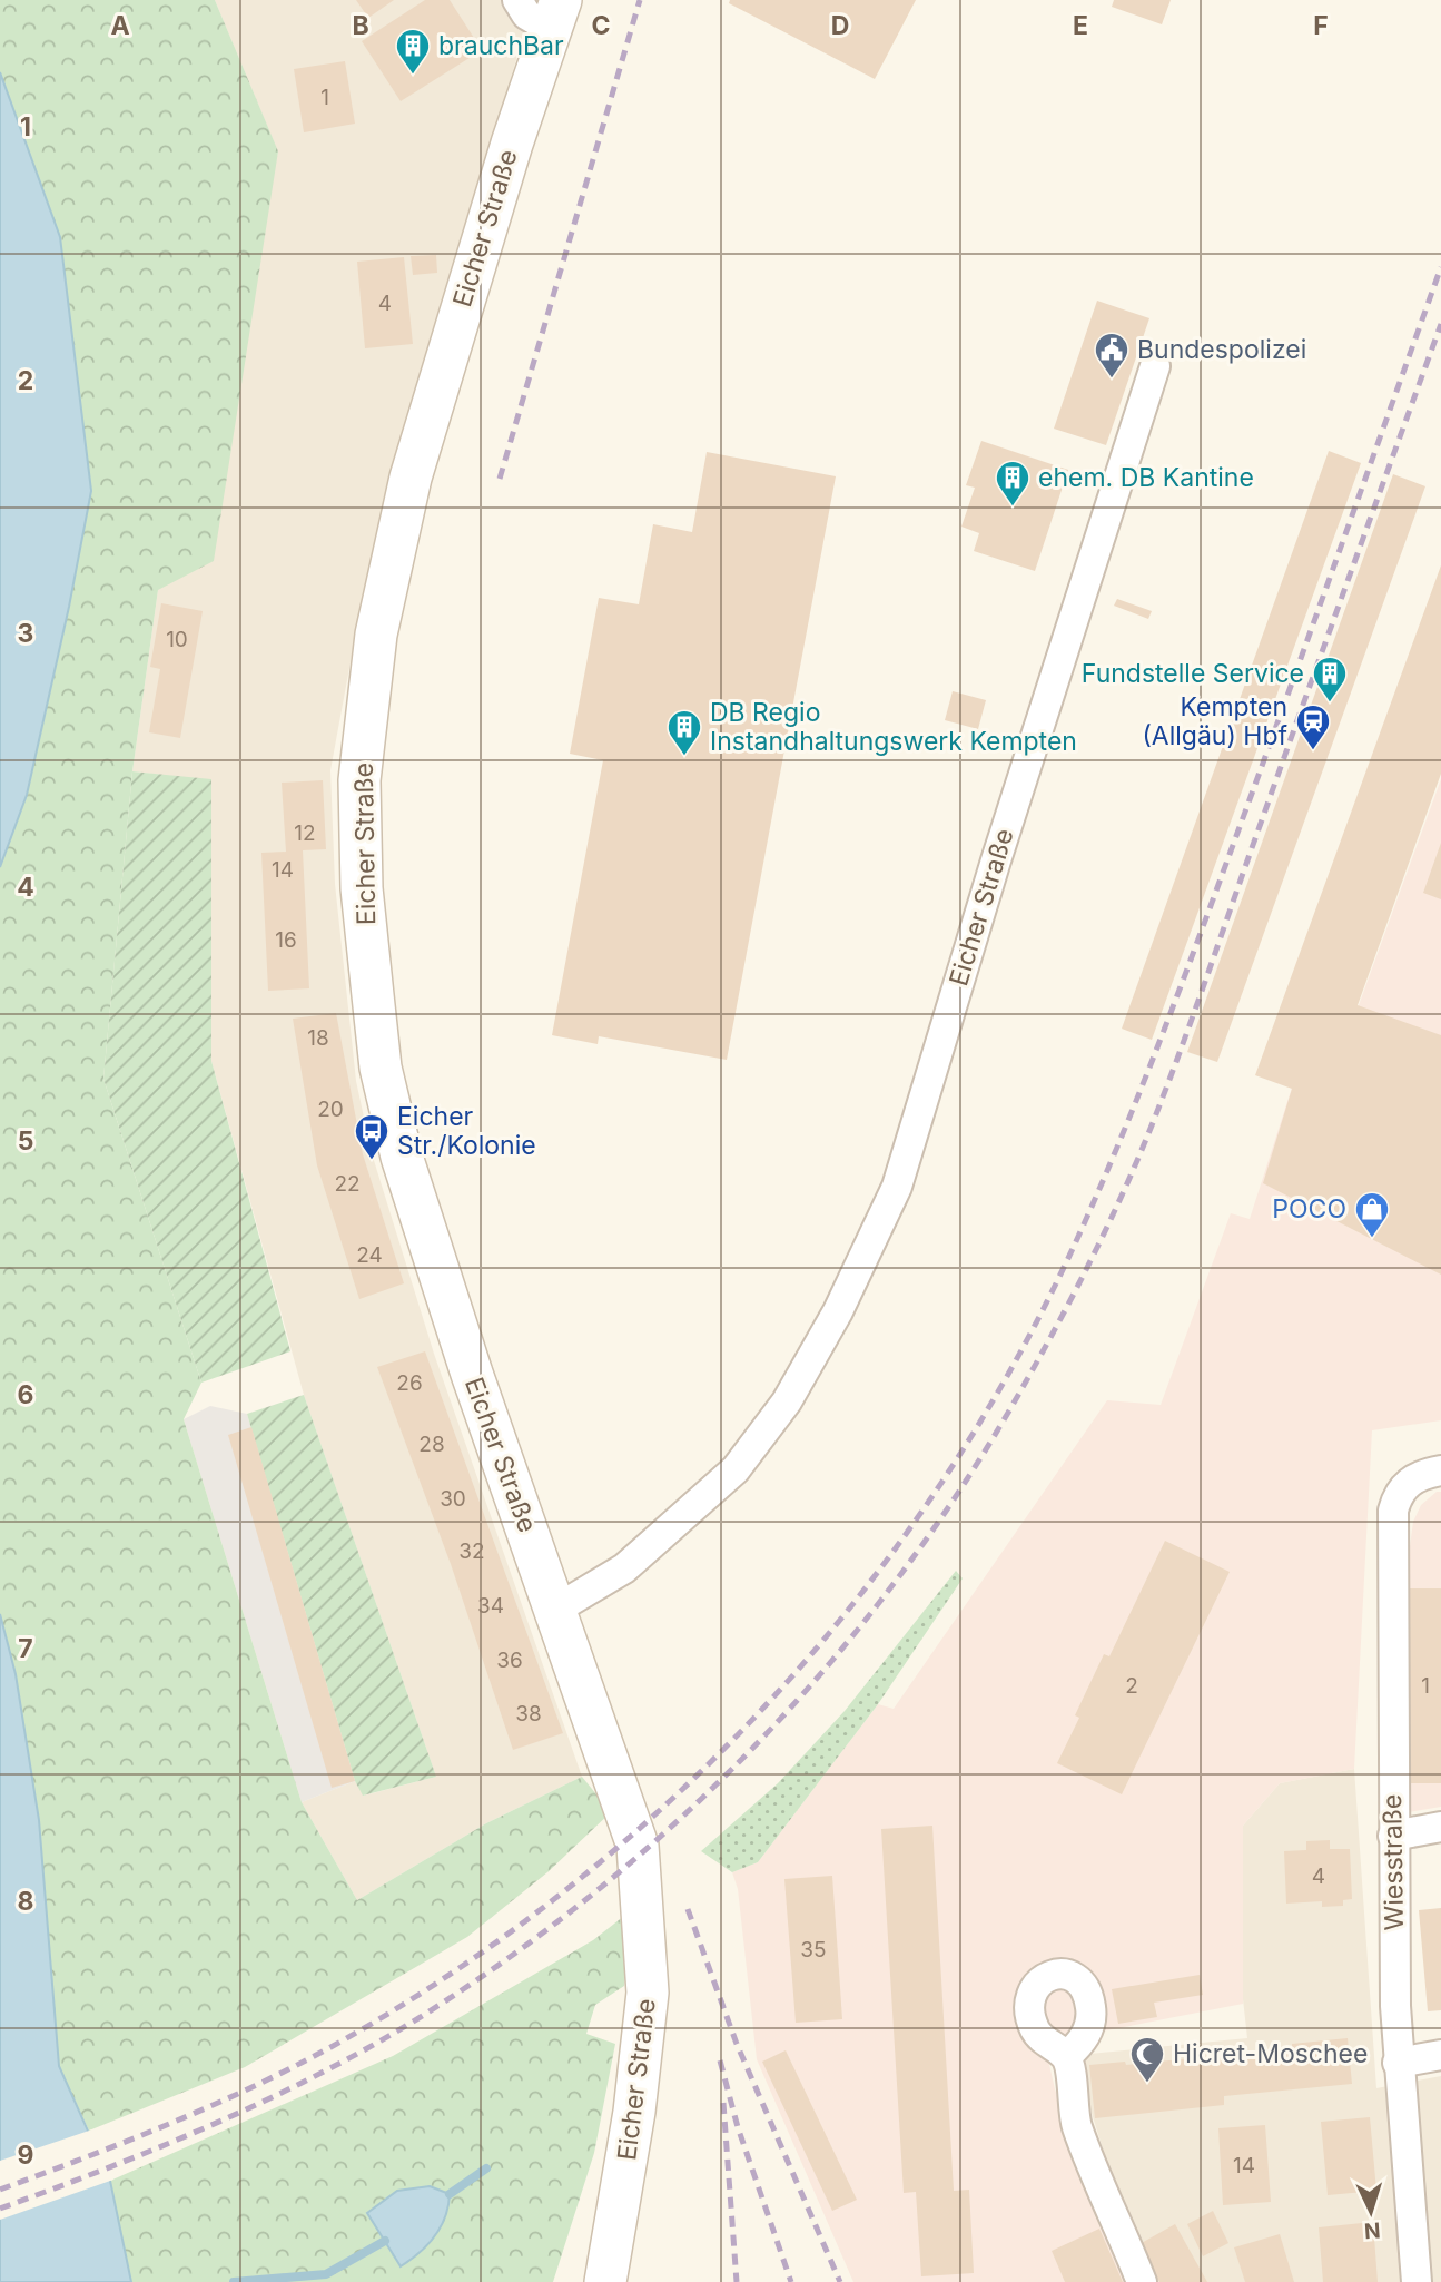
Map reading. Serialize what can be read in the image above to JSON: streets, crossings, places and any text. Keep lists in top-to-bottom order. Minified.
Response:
{"streets":{"street":["Eicher Straße","Wiesstraße"]},"places":{"building":["brauchBar","ehem. DB Kantine","Fundstelle Service","DB Regio Instandhaltungswerk Kempten"],"public building":["Bundespolizei"],"station":["Kempten (Allgäu) Hbf"],"bus stop":["Eicher Str./Kolonie"],"shop":["POCO"],"mosque":["Hicret-Moschee"]},"house_numbers":["1","4","10","12","14","16","18","20","22","24","26","28","30","32","34","36","2","1","38","4","35","14"],"north":"bottom","grid":{"columns":["A","B","C","D","E","F"],"rows":["1","2","3","4","5","6","7","8","9"]}}
